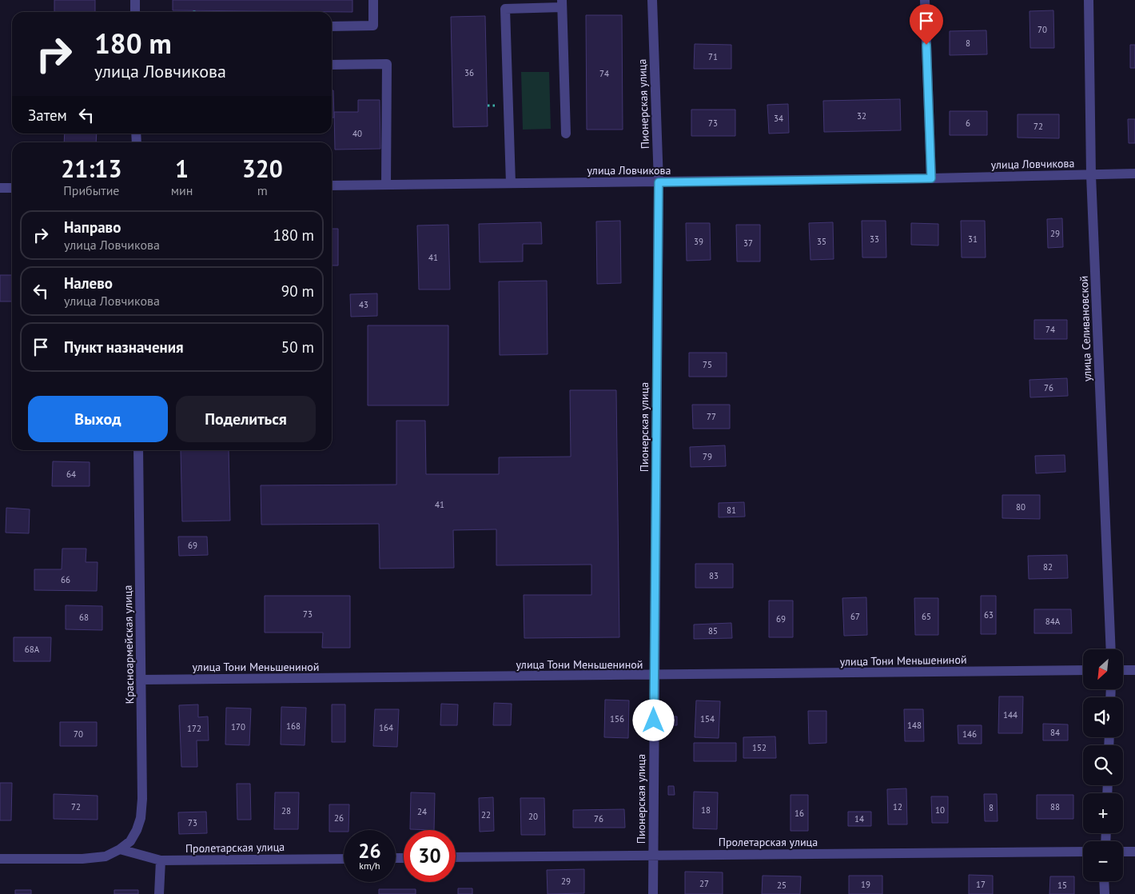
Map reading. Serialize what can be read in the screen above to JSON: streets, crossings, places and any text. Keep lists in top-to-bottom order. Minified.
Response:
{"streets":{"street":["Пионерская улица","улица Ловчикова","улица Селивановской","Красноармейская улица","улица Тони Меньшениной","Пролетарская улица"]},"crossings":[["Пионерская улица","улица Ловчикова"],["Пионерская улица","улица Тони Меньшениной"],["Пионерская улица","Пролетарская улица"],["улица Ловчикова","улица Селивановской"],["Красноармейская улица","улица Тони Меньшениной"],["Красноармейская улица","Пролетарская улица"]],"house_numbers":["70","8","71","36","74","32","34","73","6","72","40","29","33","31","39","35","37","41","43","74","75","76","77","79","64","41","80","81","69","82","83","66","73","63","67","65","68","69","84А","85","68А","144","156","154","148","168","170","164","172","84","70","146","152","72","12","88","8","18","10","28","24","16","22","20","26","76","14","73","29","27","19","17","25","15"],"north":"bottom left","page":{"turn":["180 m","улица Ловчикова"],"then":"Затем","eta":["21:13","Прибытие","1","мин","320","m"],"list":[{"name":"Направо","note":"улица Ловчикова","value":"180 m"},{"name":"Налево","note":"улица Ловчикова","value":"90 m"},{"name":"Пункт назначения","value":"50 m"}],"buttons":["Выход","Поделиться"],"map_buttons":["+","−"],"speed":"26 km/h","limit":"30"}}
